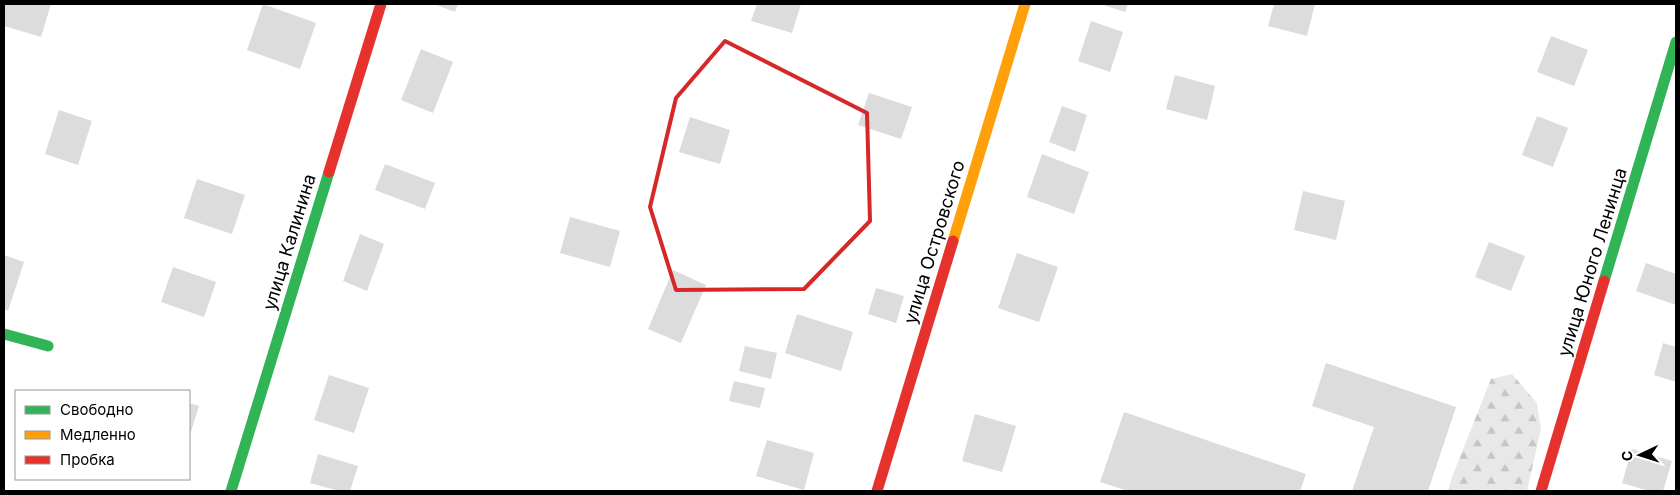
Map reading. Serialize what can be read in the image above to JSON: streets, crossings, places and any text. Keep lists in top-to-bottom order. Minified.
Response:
{"streets":{"street":["улица Калинина","улица Островского","улица Юного Ленинца"]},"legend":["Свободно","Медленно","Пробка"],"north":"left"}
